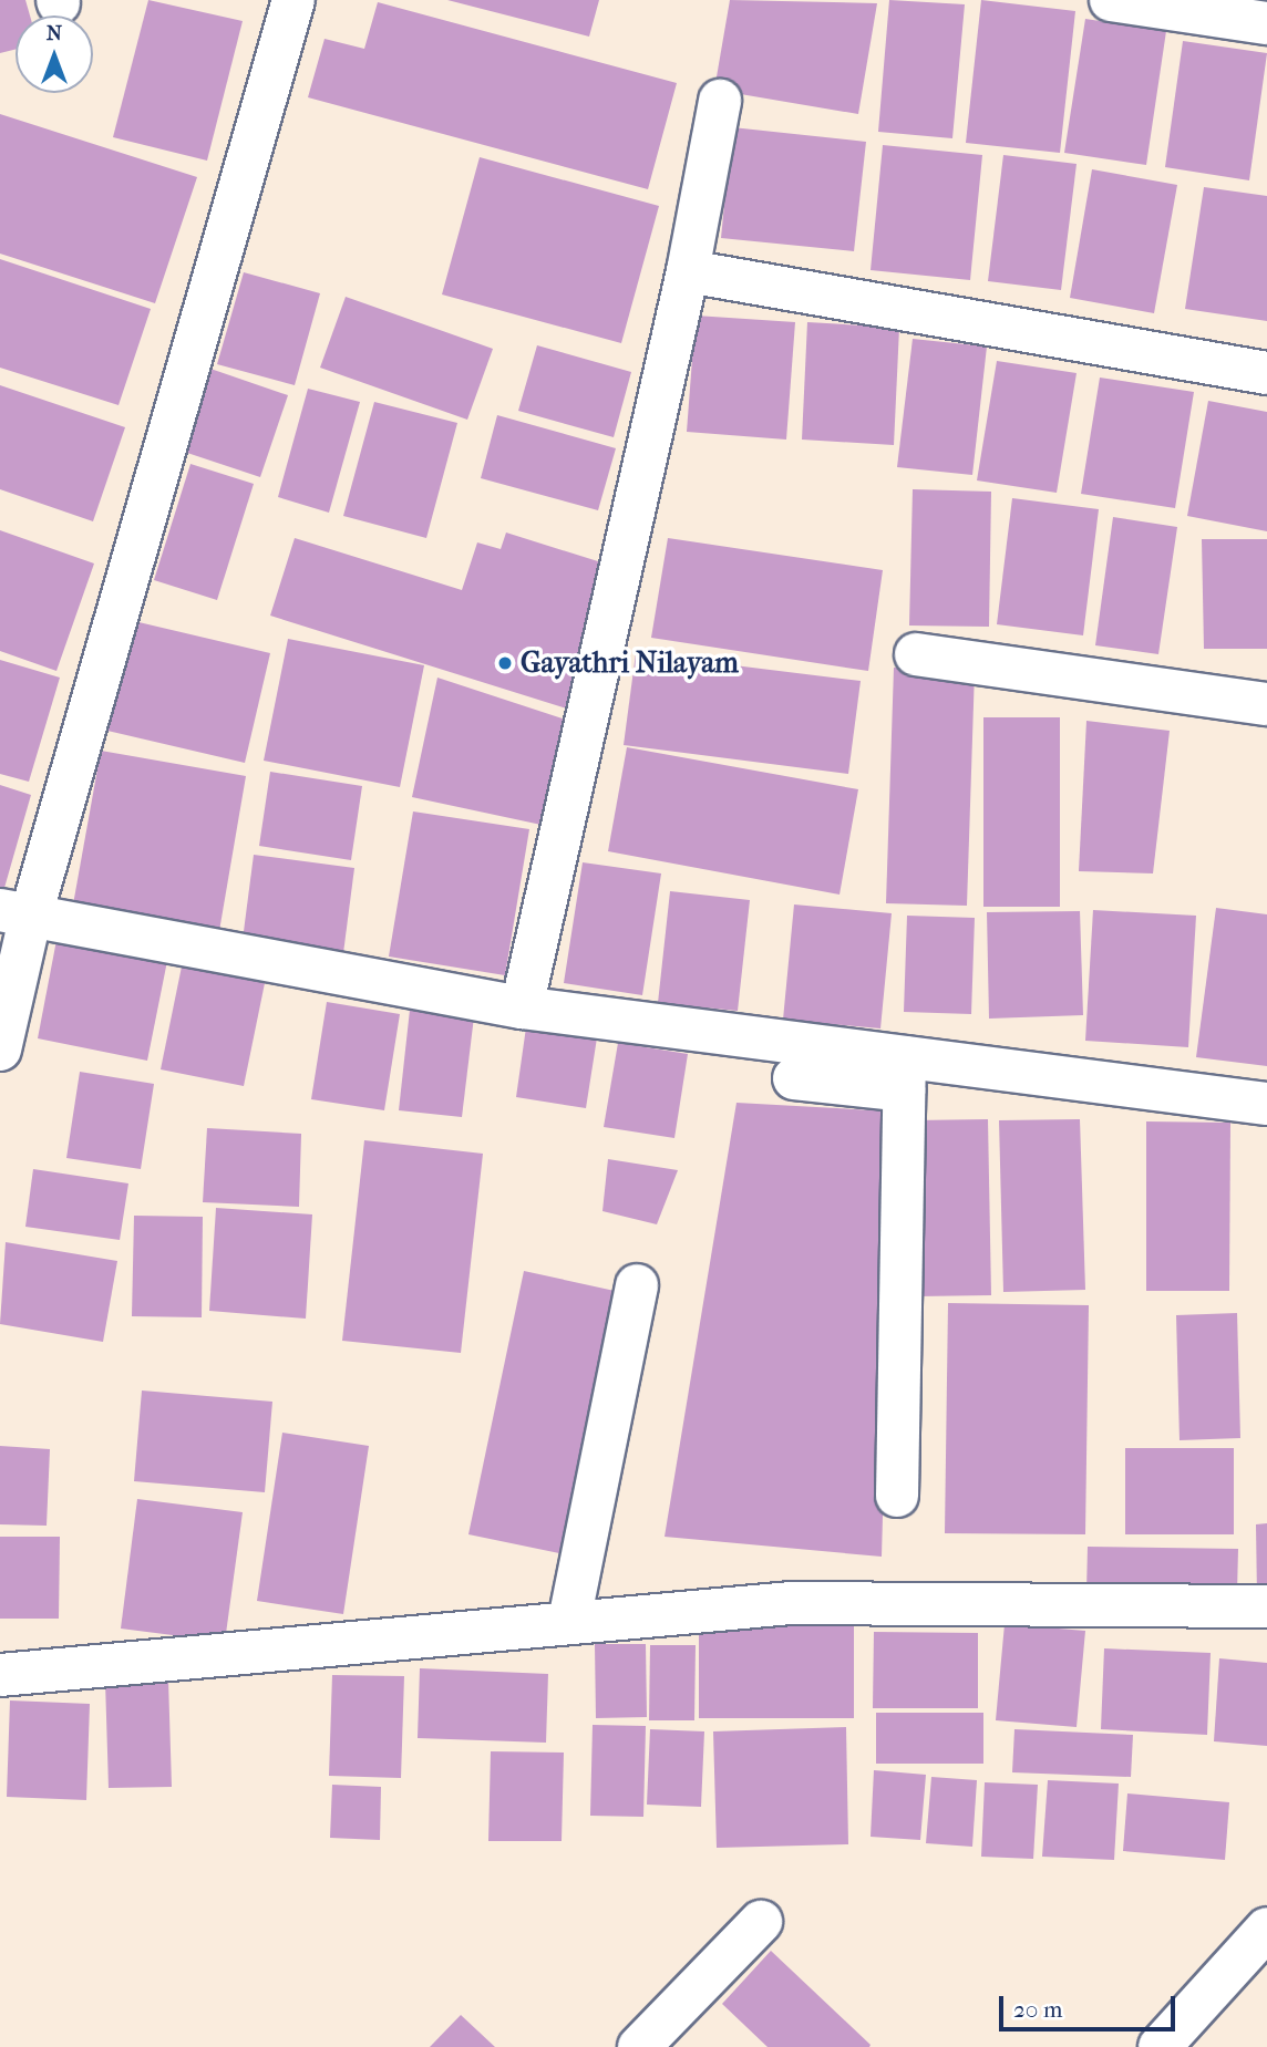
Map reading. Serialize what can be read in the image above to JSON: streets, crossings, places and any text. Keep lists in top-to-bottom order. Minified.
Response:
{"places":["Gayathri Nilayam"],"scale_bar":"20 m","north":"top"}
